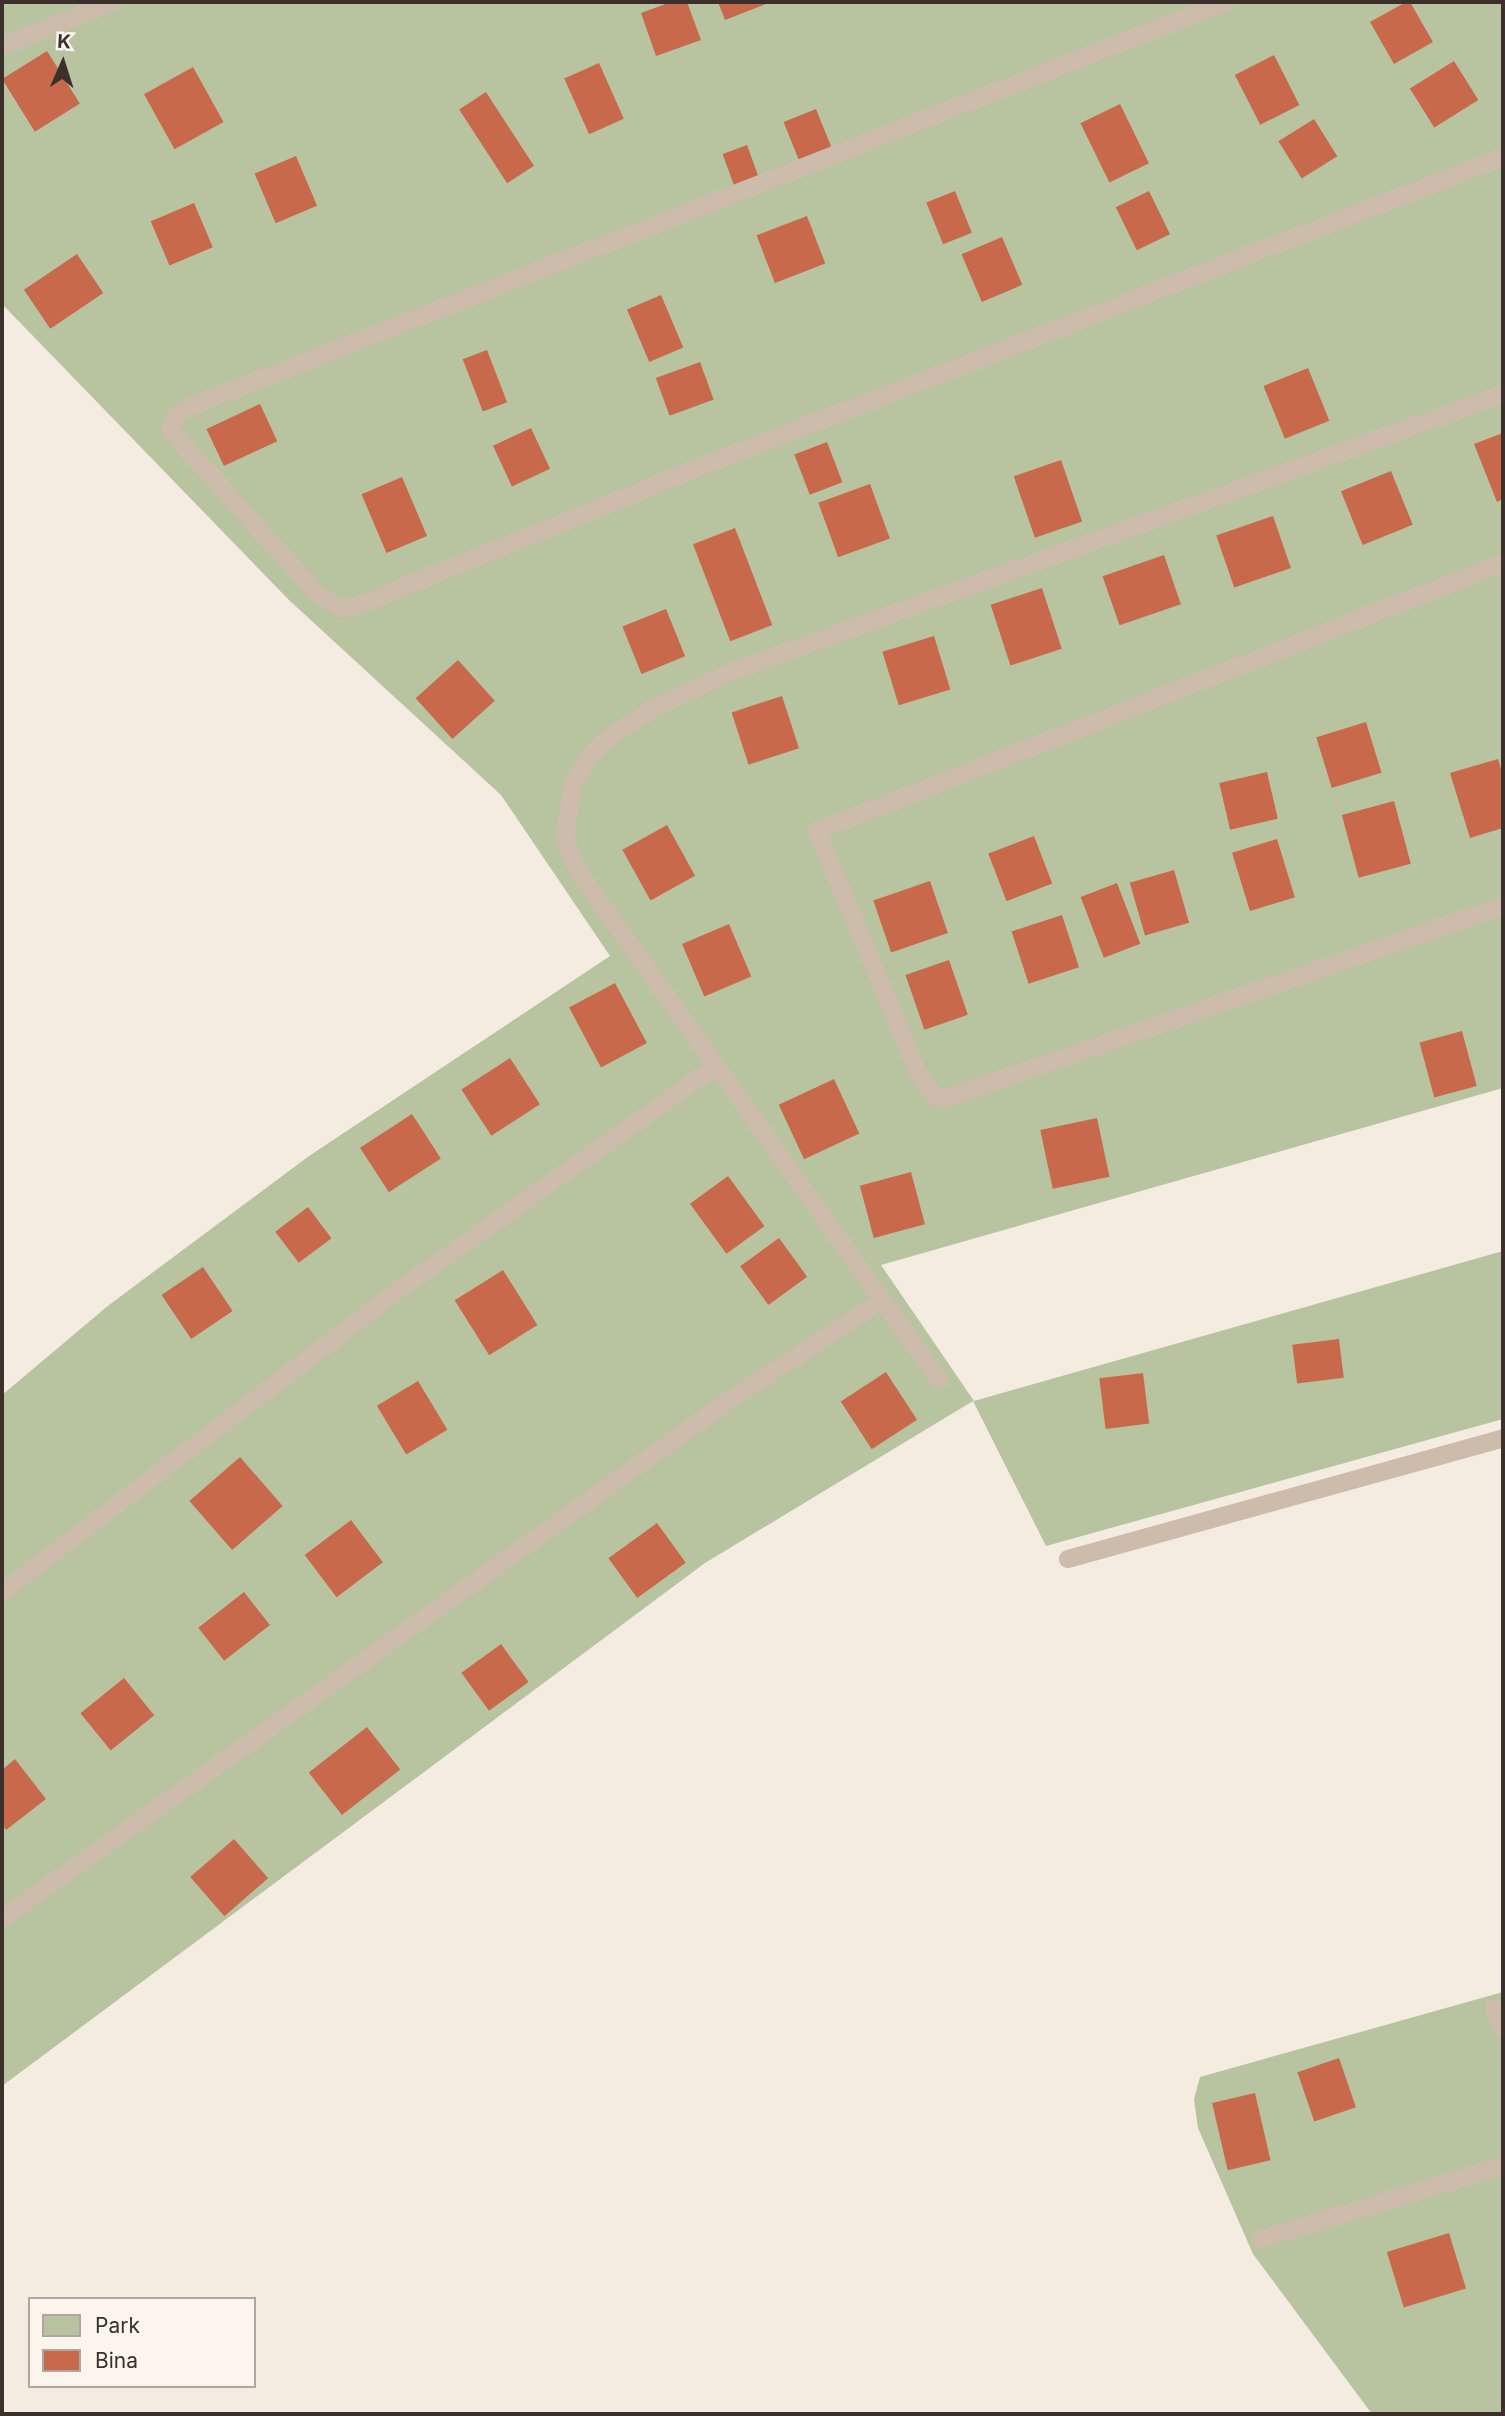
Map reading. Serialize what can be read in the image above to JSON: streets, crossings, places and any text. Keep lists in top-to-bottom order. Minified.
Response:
{"legend":["Park","Bina"],"north":"top"}
